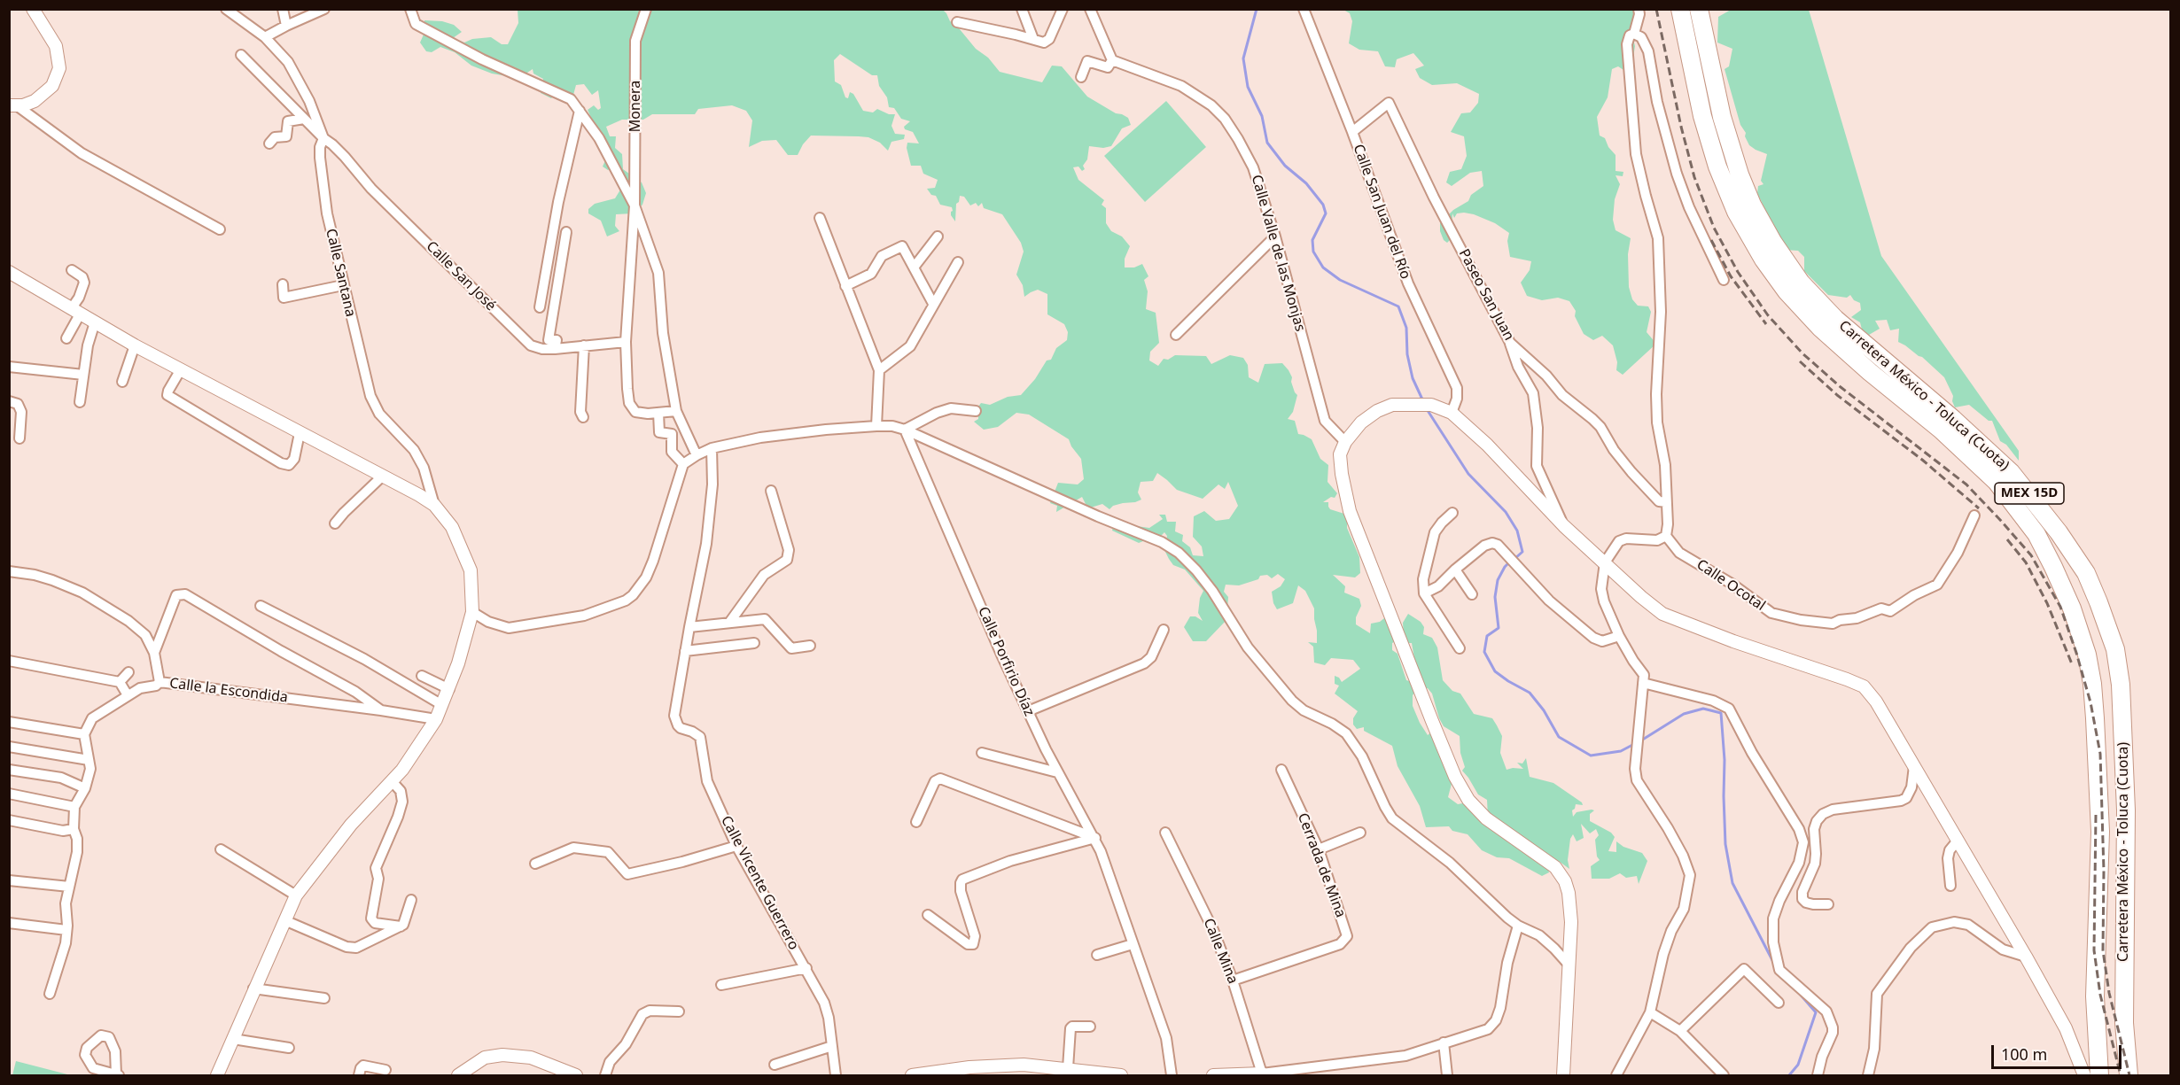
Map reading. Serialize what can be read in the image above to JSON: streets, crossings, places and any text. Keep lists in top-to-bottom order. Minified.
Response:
{"streets":{"highway":["Carretera México - Toluca (Cuota)","MEX 15D"],"street":["Monera","Calle San Juan del Río","Calle Valle de las Monjas","Calle Santana","Calle San José","Paseo San Juan","Calle Ocotal","Calle Porfirio Díaz","Calle la Escondida","Cerrada de Mina","Calle Vicente Guerrero","Calle Mina"]},"crossings":[["Monera","Calle San José"],["Calle San Juan del Río","Paseo San Juan"],["Calle Santana","Calle San José"],["Cerrada de Mina","Calle Mina"]],"scale_bar":"100 m"}
